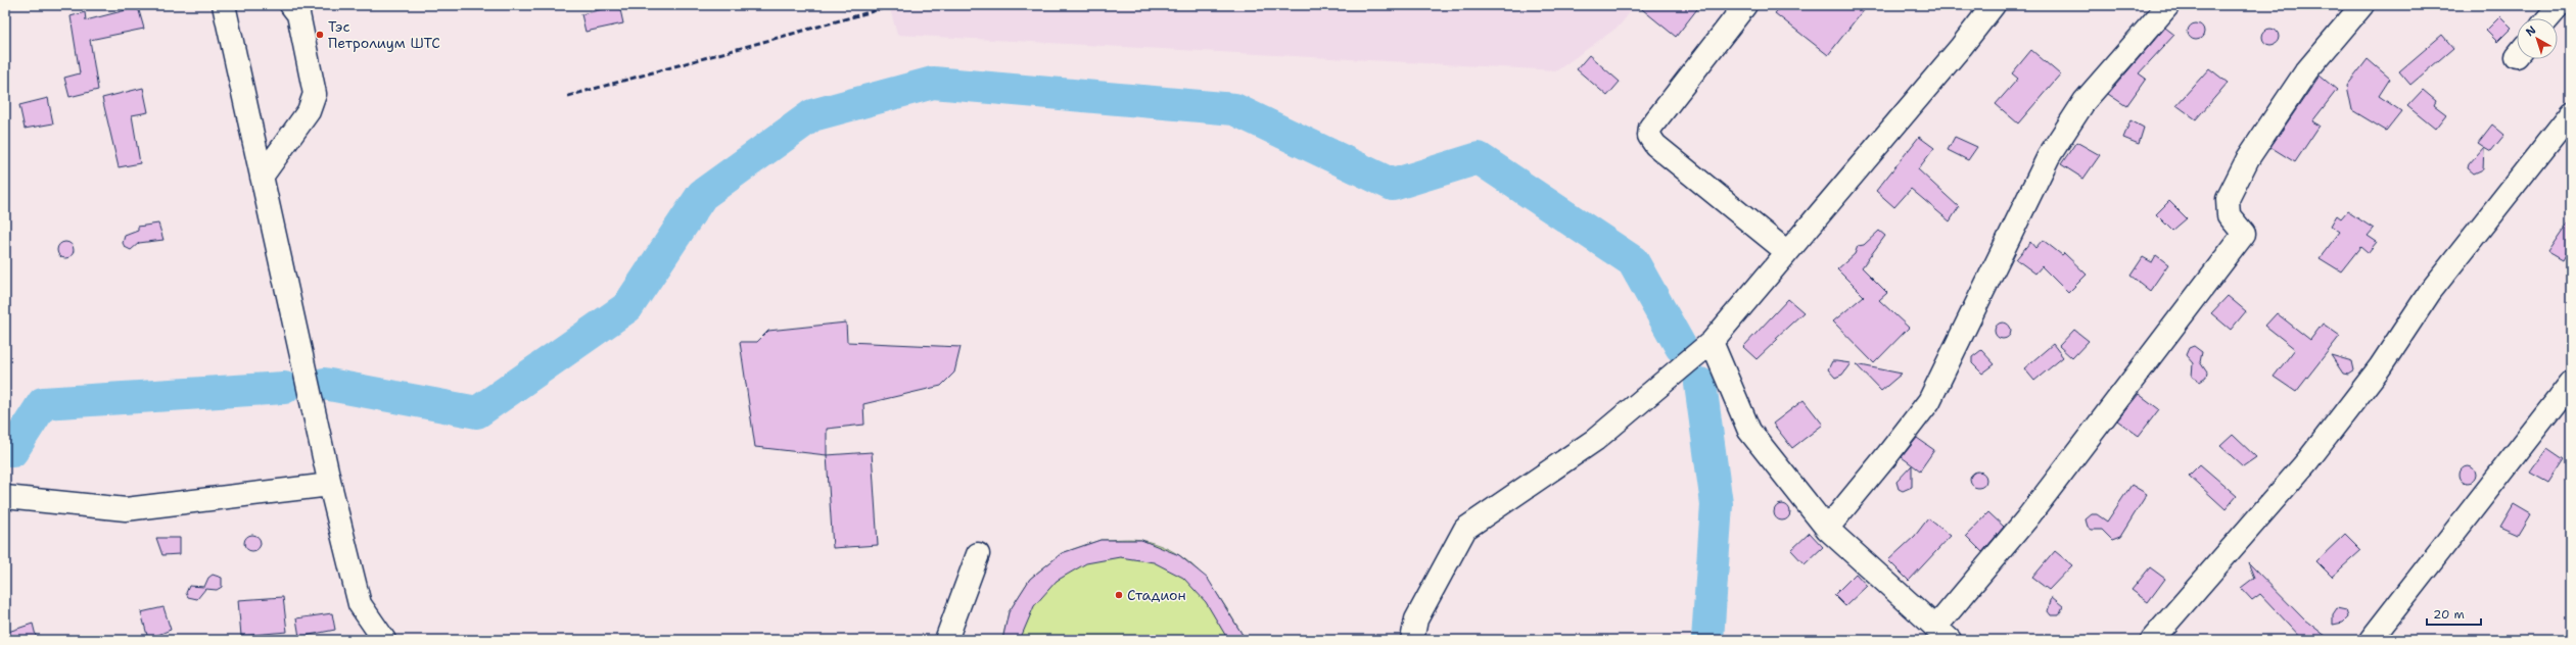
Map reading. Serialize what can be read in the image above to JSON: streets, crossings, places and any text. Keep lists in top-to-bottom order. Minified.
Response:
{"places":["Тэс Петролиум ШТС","Стадион"],"scale_bar":"20 m","north":"top left"}
